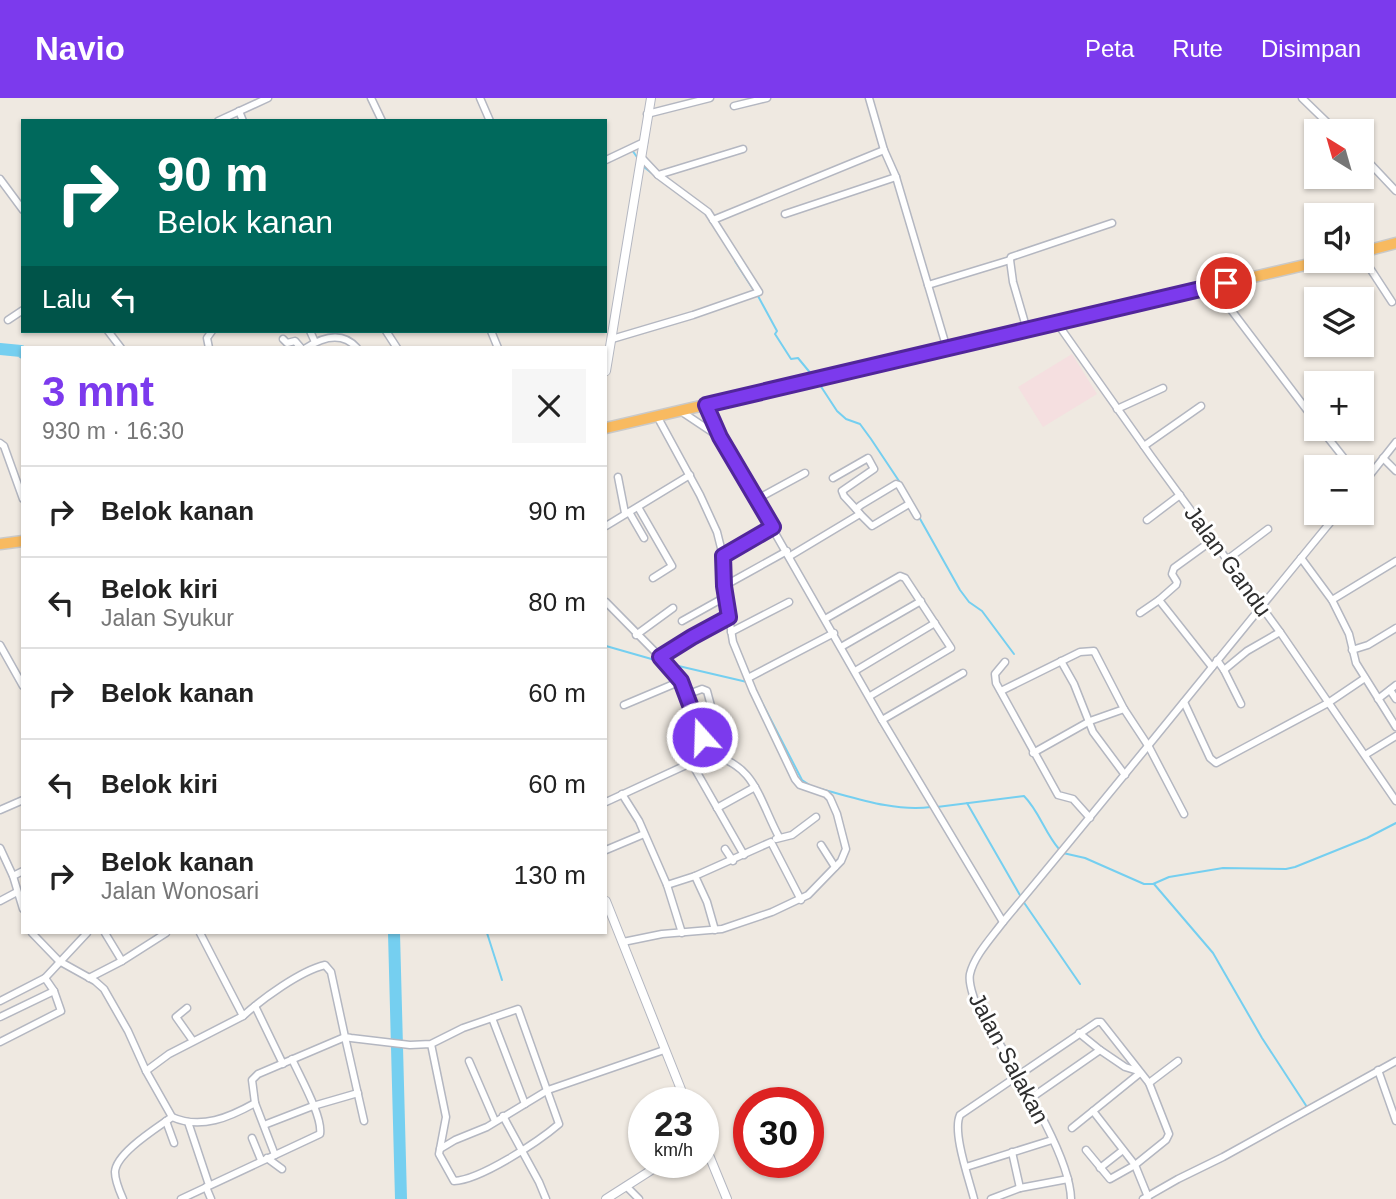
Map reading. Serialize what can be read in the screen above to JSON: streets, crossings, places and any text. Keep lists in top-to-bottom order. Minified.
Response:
{"streets":{"street":["Jalan Gandu","Jalan Salakan"]},"north":"top left","page":{"header":"Navio","nav":["Peta","Rute","Disimpan"],"map_buttons":["+","−"],"turn":["90 m","Belok kanan"],"then":"Lalu","heading":["3 mnt","930 m · 16:30"],"list":[{"name":"Belok kanan","value":"90 m"},{"name":"Belok kiri","note":"Jalan Syukur","value":"80 m"},{"name":"Belok kanan","value":"60 m"},{"name":"Belok kiri","value":"60 m"},{"name":"Belok kanan","note":"Jalan Wonosari","value":"130 m"}],"speed":"23 km/h","limit":"30"}}
